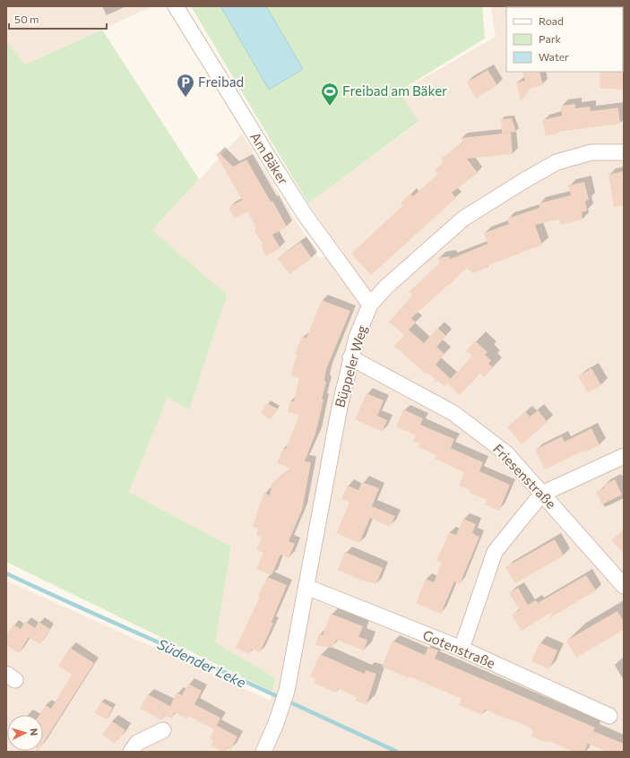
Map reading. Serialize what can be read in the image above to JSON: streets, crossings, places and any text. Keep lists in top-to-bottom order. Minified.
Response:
{"streets":{"street":["Am Bäker","Büppeler Weg","Friesenstraße","Gotenstraße"]},"crossings":[["Am Bäker","Büppeler Weg"],["Büppeler Weg","Friesenstraße"],["Büppeler Weg","Gotenstraße"]],"water":["Südender Leke"],"places":{"parking":["Freibad"],"sports":["Freibad am Bäker"]},"legend":["Road","Park","Water"],"scale_bar":"50 m","north":"right"}
